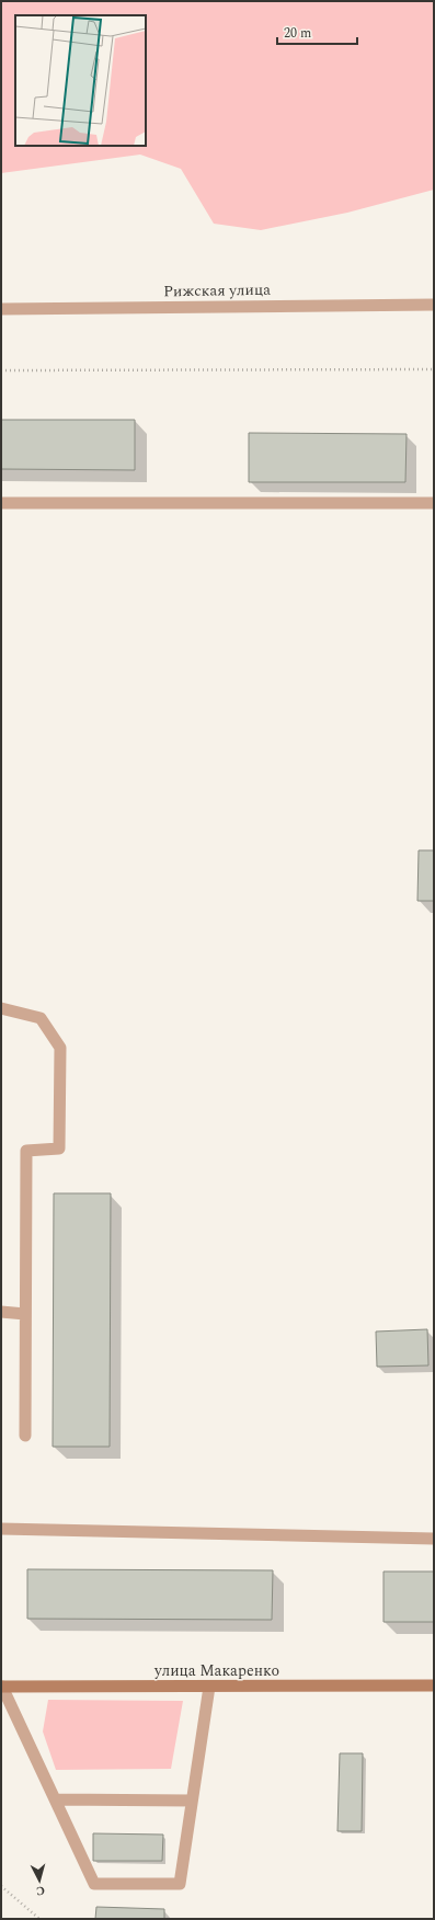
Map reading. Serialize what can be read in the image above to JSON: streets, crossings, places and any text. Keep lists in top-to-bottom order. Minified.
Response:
{"streets":{"main road":["улица Макаренко"],"street":["Рижская улица"]},"scale_bar":"20 m","north":"bottom"}
